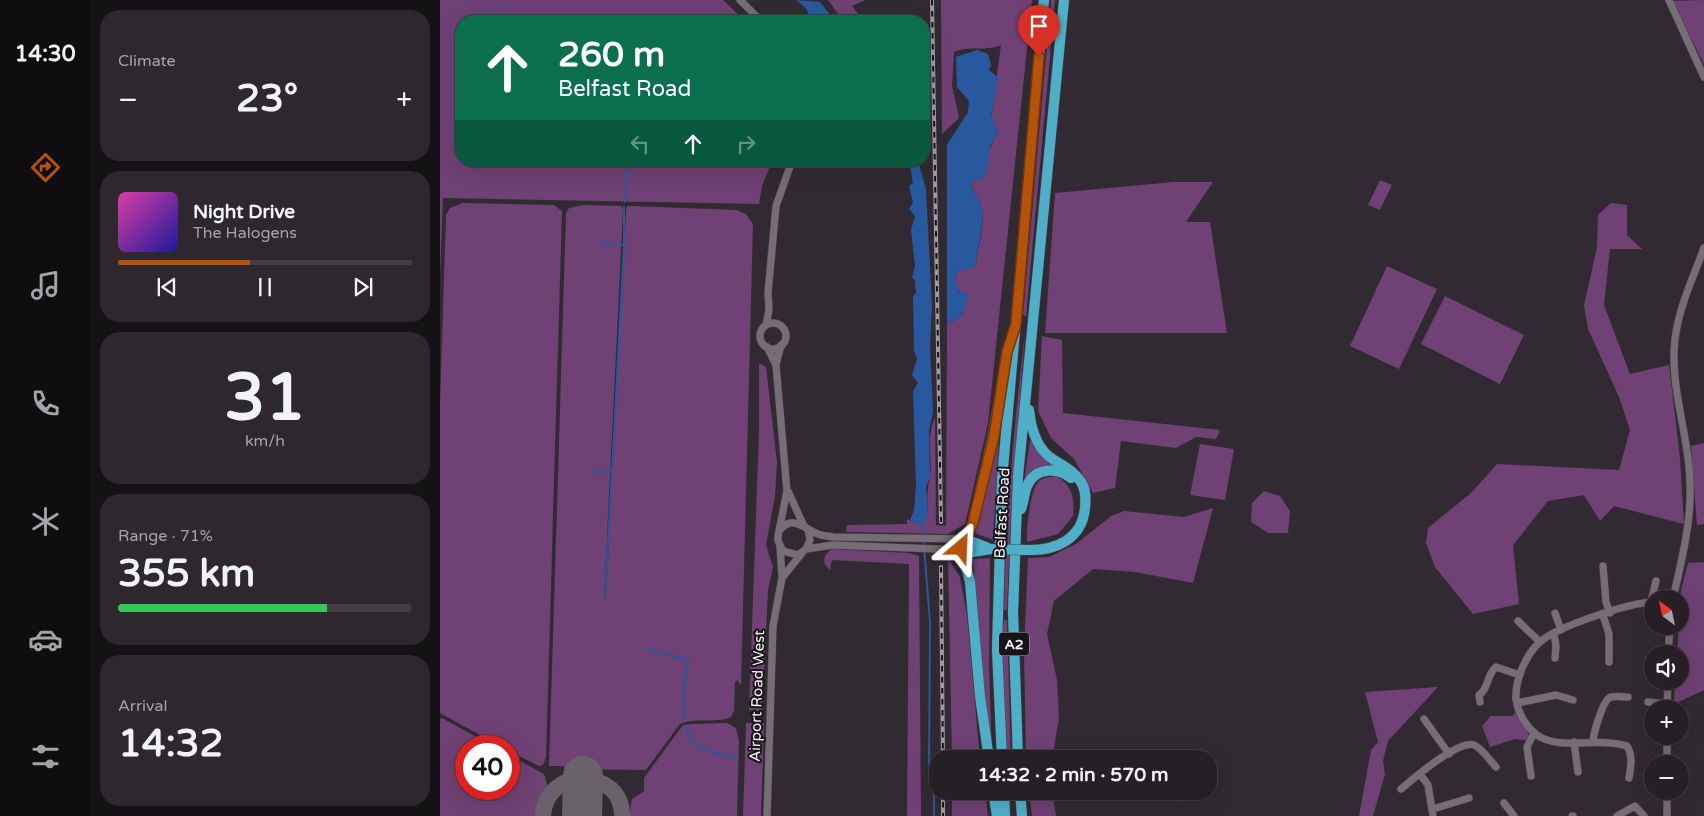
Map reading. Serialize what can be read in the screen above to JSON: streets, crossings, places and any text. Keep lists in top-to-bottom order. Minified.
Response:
{"streets":{"highway":["Belfast Road","A2"],"street":["Airport Road West"]},"north":"top left","page":{"tabs":"14:30","tile":["Climate",["31","km/h"],["Range · 71%","355 km"],["Arrival","14:32"]],"turn":["260 m","Belfast Road"],"heat":["−","23°","+"],"song":["Night Drive","The Halogens"],"map_buttons":["+","−"],"limit":"40","trip":"14:32 · 2 min · 570 m"}}
